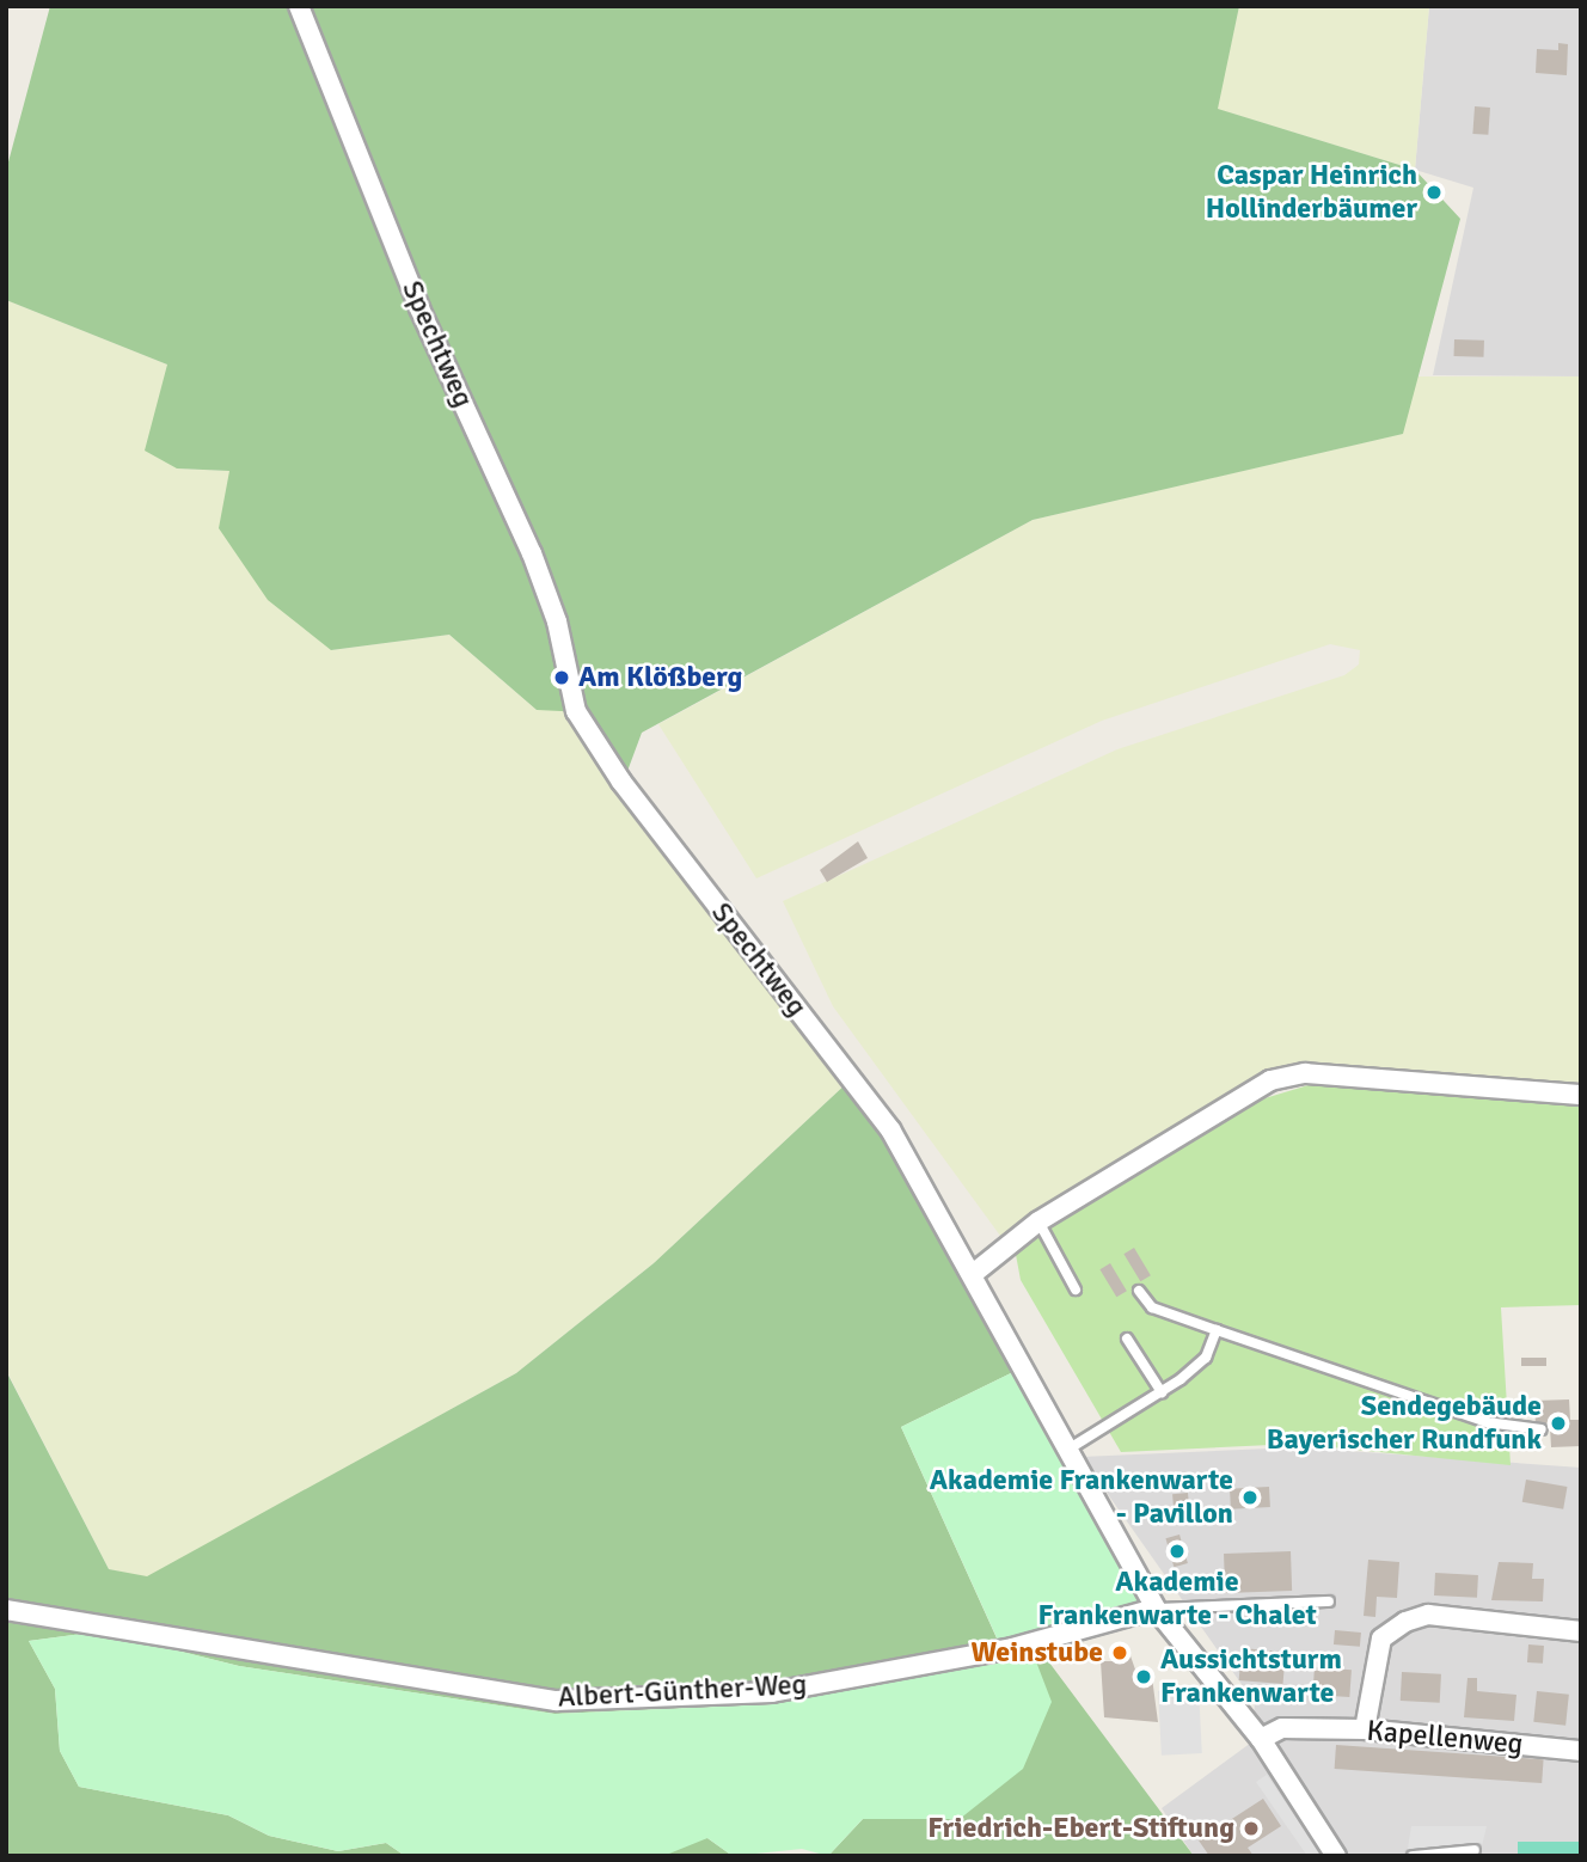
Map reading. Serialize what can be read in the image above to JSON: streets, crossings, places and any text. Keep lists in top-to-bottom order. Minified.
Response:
{"streets":{"street":["Spechtweg","Albert-Günther-Weg","Kapellenweg"]},"crossings":[["Spechtweg","Albert-Günther-Weg"],["Spechtweg","Kapellenweg"]],"places":["Caspar Heinrich Hollinderbäumer","Am Klößberg","Sendegebäude Bayerischer Rundfunk","Akademie Frankenwarte - Pavillon","Akademie Frankenwarte - Chalet","Weinstube","Aussichtsturm Frankenwarte","Friedrich-Ebert-Stiftung"]}
